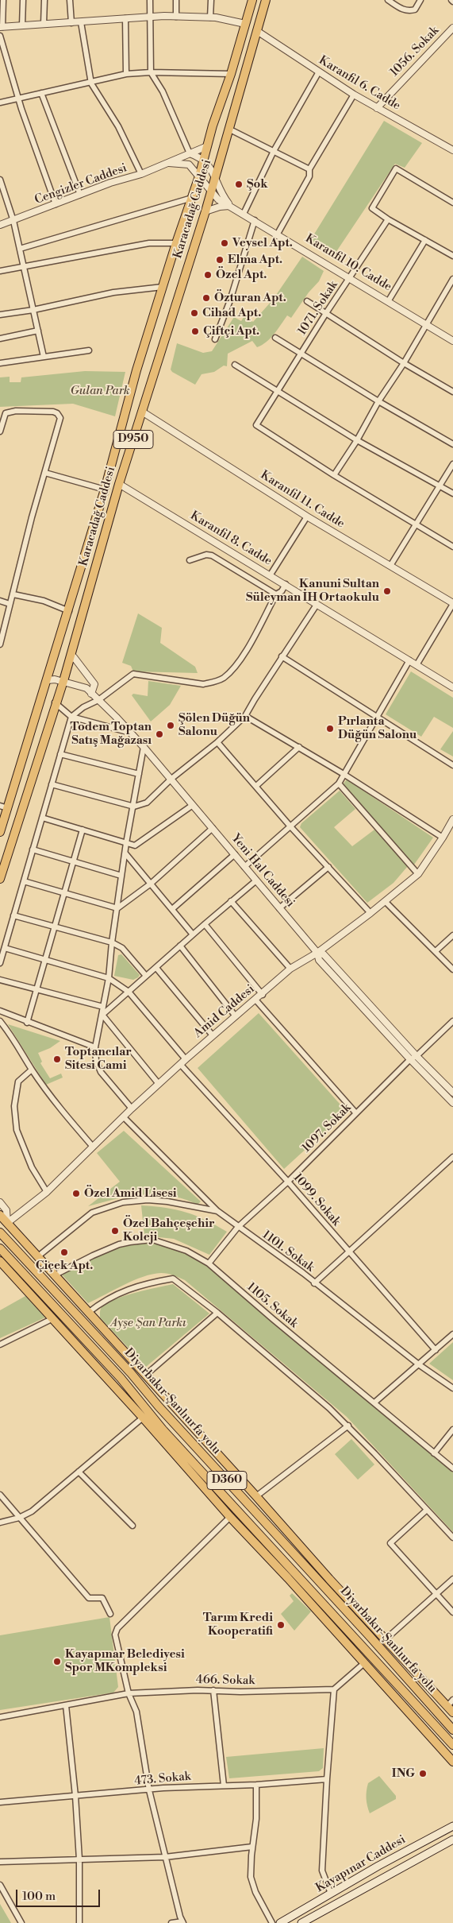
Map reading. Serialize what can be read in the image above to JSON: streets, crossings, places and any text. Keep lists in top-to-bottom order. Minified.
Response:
{"streets":{"highway":["Karacadağ Caddesi","D950","Diyarbakır-Şanlıurfa yolu","D360"],"main road":["Kayapınar Caddesi"],"street":["1056. Sokak","Karanfil 6. Cadde","Cengizler Caddesi","Karanfil 10. Cadde","1071. Sokak","Karanfil 11. Cadde","Karanfil 8. Cadde","Yeni Hal Caddesi","Amid Caddesi","1097. Sokak","1099. Sokak","1101. Sokak","1105. Sokak","466. Sokak","473. Sokak"]},"crossings":[["1056. Sokak","Karanfil 6. Cadde"],["Karanfil 6. Cadde","Karacadağ Caddesi"],["Cengizler Caddesi","Karacadağ Caddesi"],["Cengizler Caddesi","Karanfil 10. Cadde"],["Karacadağ Caddesi","Karanfil 10. Cadde"],["Karacadağ Caddesi","Karanfil 11. Cadde"],["Karacadağ Caddesi","Karanfil 8. Cadde"],["Karacadağ Caddesi","Yeni Hal Caddesi"],["Karanfil 10. Cadde","1071. Sokak"],["Yeni Hal Caddesi","Amid Caddesi"],["Yeni Hal Caddesi","1097. Sokak"],["Amid Caddesi","1099. Sokak"],["Amid Caddesi","1101. Sokak"],["1097. Sokak","1099. Sokak"],["1097. Sokak","1101. Sokak"],["1097. Sokak","1105. Sokak"]],"parks":["Gulan Park","Ayşe Şan Parkı"],"places":["Şok","Veysel Apt.","Elma Apt.","Özel Apt.","Özturan Apt.","Cihad Apt.","Çiftçi Apt.","Kanuni Sultan Süleyman İH Ortaokulu","Şölen Düğün Salonu","Pırlanta Düğün Salonu","Todem Toptan Satış Mağazası","Toptancılar Sitesi Cami","Özel Amid Lisesi","Özel Bahçeşehir Koleji","Çiçek Apt.","Tarım Kredi Kooperatifi","Kayapınar Belediyesi Spor MKompleksi","ING"],"scale_bar":"100 m"}
